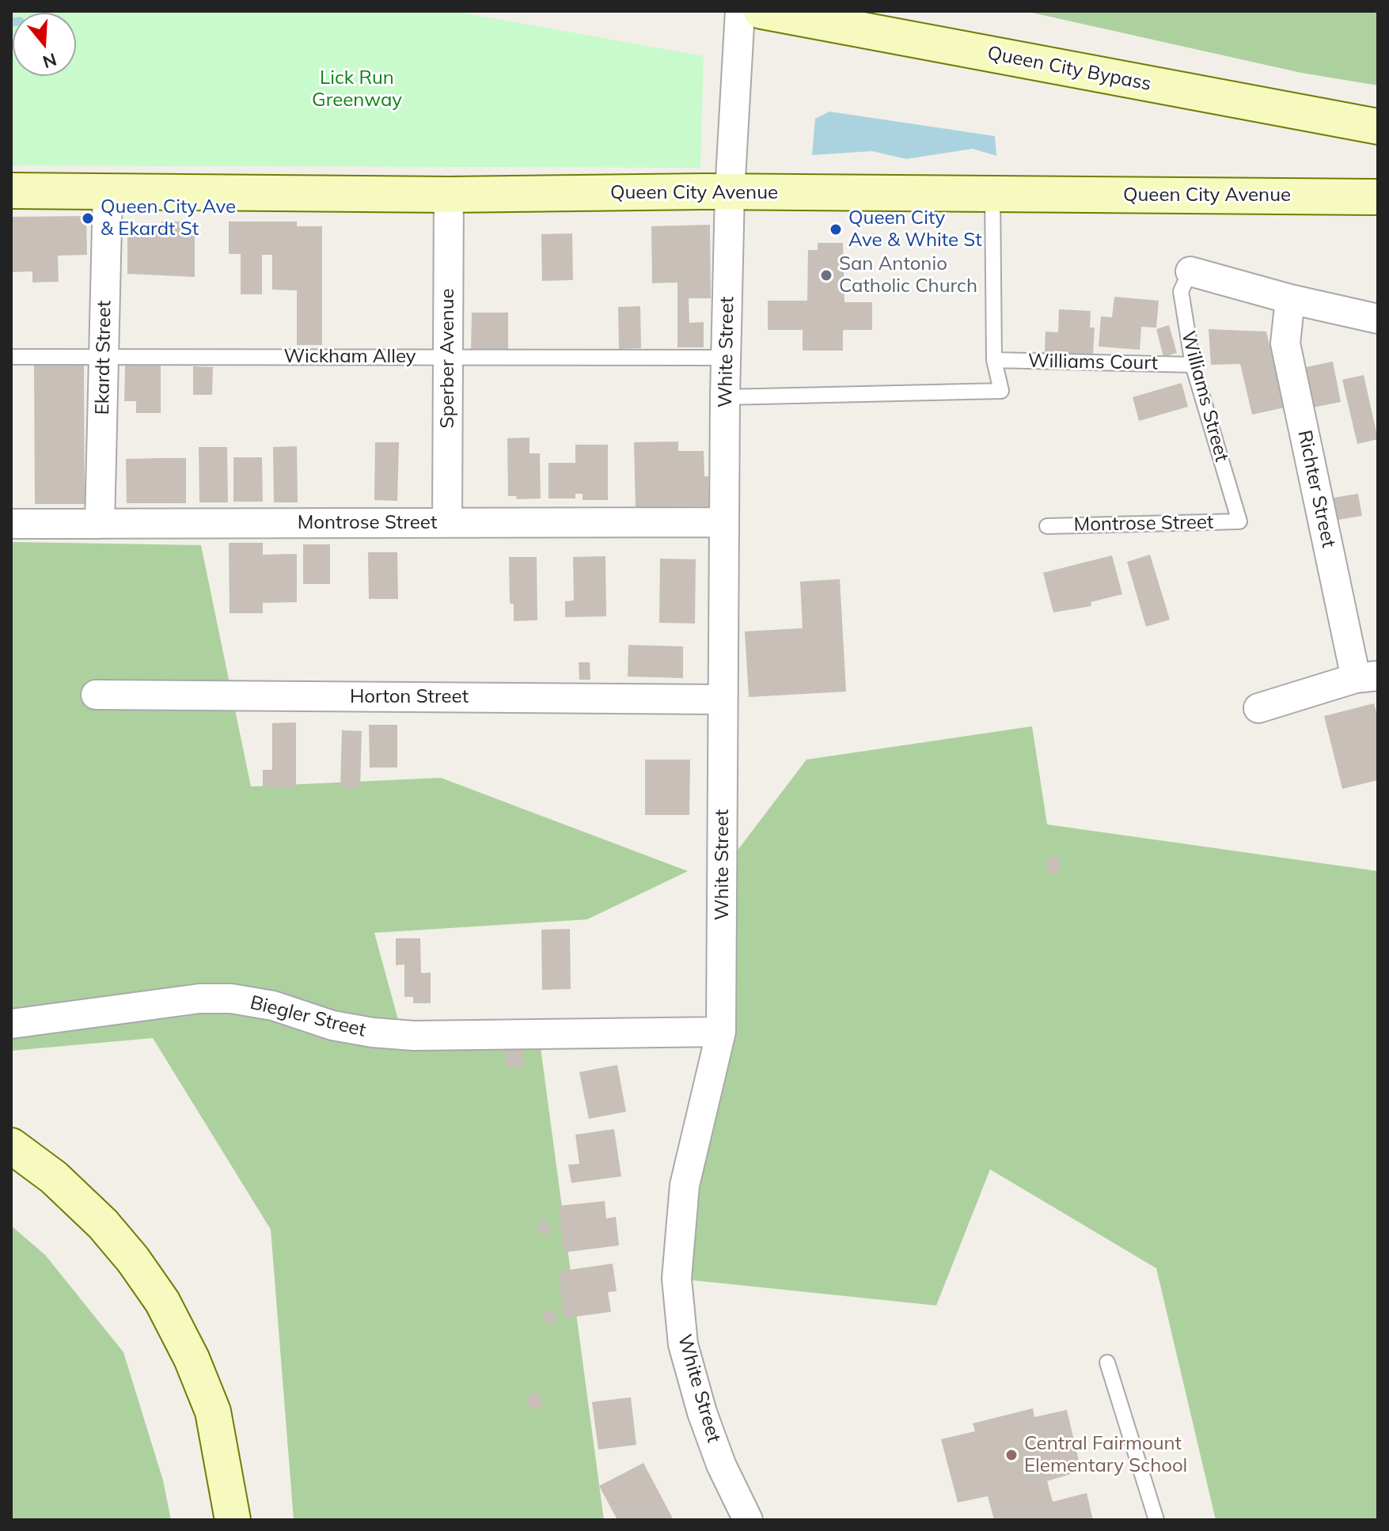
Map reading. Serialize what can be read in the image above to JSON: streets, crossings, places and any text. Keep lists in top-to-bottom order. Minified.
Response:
{"streets":{"main road":["Queen City Bypass","Queen City Avenue"],"street":["White Street","Ekardt Street","Sperber Avenue","Richter Street","Montrose Street","Horton Street","Biegler Street"],"lane":["Wickham Alley","Williams Court","Williams Street"]},"crossings":[["Queen City Avenue","White Street"],["Queen City Avenue","Ekardt Street"],["Queen City Avenue","Sperber Avenue"],["White Street","Wickham Alley"],["White Street","Montrose Street"],["White Street","Horton Street"],["White Street","Biegler Street"],["Wickham Alley","Ekardt Street"],["Wickham Alley","Sperber Avenue"],["Ekardt Street","Montrose Street"],["Sperber Avenue","Montrose Street"],["Williams Court","Williams Street"],["Williams Street","Montrose Street"]],"parks":["Lick Run Greenway"],"places":["Queen City Ave & Ekardt St","Queen City Ave & White St","San Antonio Catholic Church","Central Fairmount Elementary School"],"north":"bottom"}
